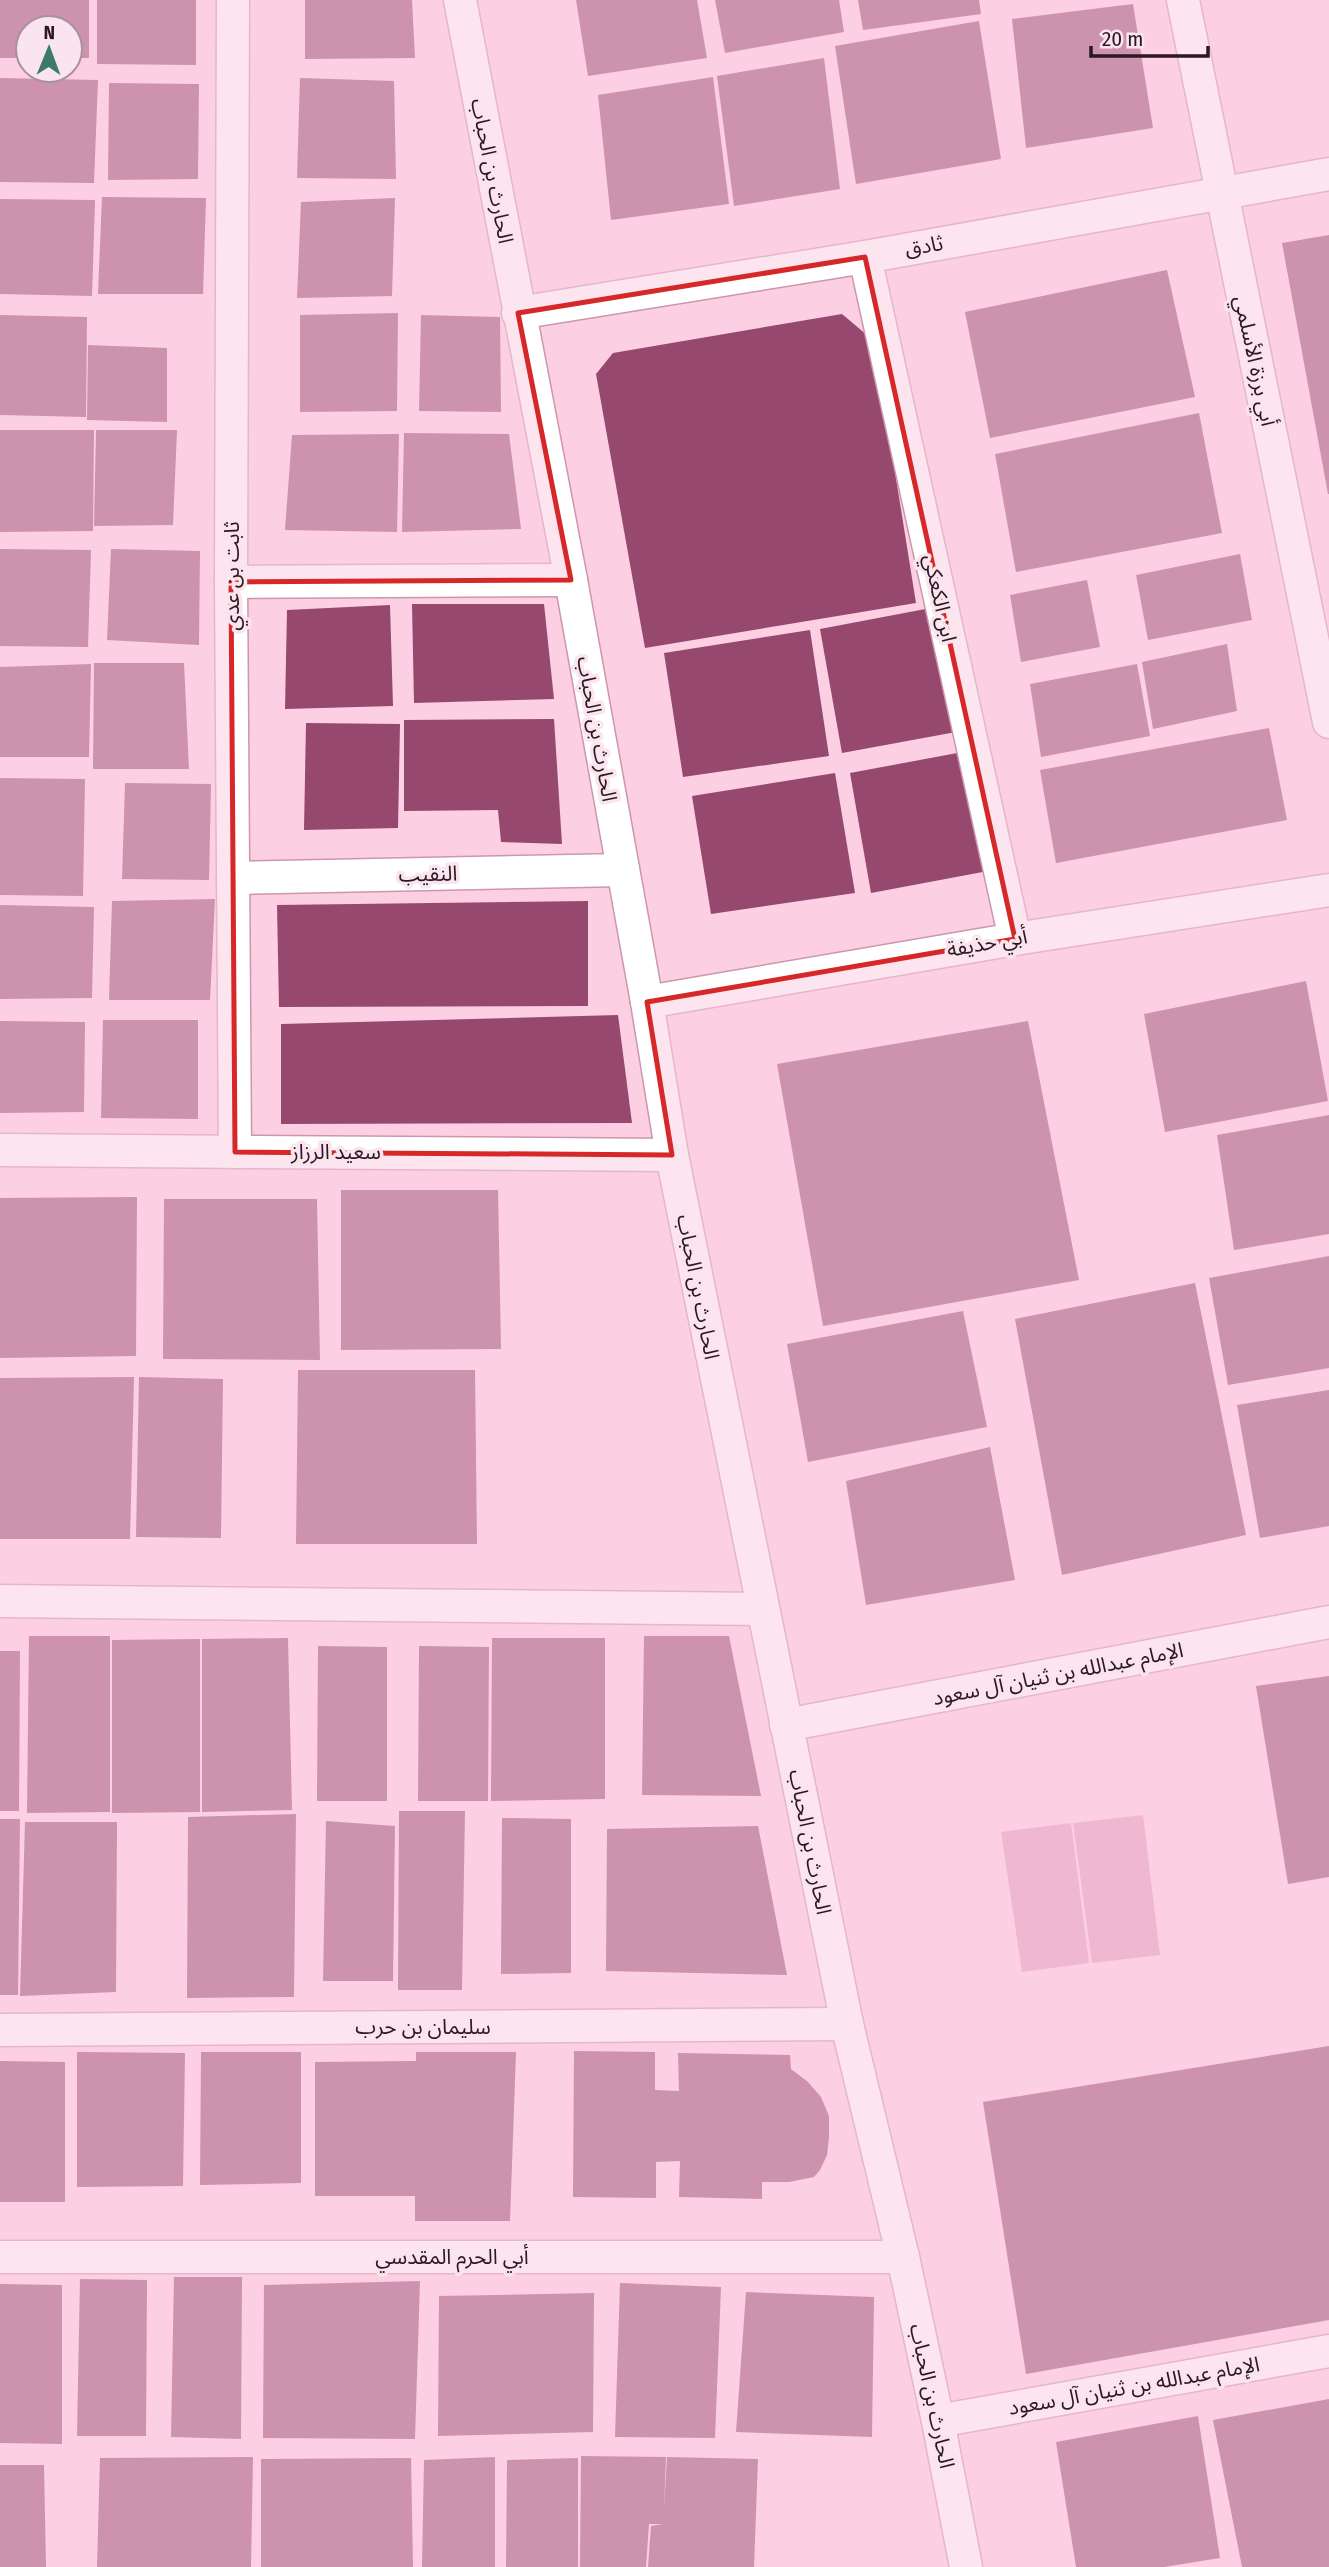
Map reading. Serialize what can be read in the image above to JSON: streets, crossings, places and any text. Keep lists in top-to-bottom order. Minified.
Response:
{"streets":{"street":["الحارث بن الحباب","ثادق","أبي برزة الأسلمي","ثابت بن عدي","ابن الكعكي","النقيب","أبي حذيفة","سعيد الرزاز","الإمام عبدالله بن ثنيان آل سعود","سليمان بن حرب","أبي الحرم المقدسي"]},"crossings":[["الحارث بن الحباب","ثادق"],["الحارث بن الحباب","النقيب"],["الحارث بن الحباب","أبي حذيفة"],["الحارث بن الحباب","سعيد الرزاز"],["الحارث بن الحباب","الإمام عبدالله بن ثنيان آل سعود"],["الحارث بن الحباب","سليمان بن حرب"],["الحارث بن الحباب","أبي الحرم المقدسي"],["ثادق","أبي برزة الأسلمي"],["ثادق","ابن الكعكي"],["ثابت بن عدي","النقيب"],["ثابت بن عدي","سعيد الرزاز"],["ابن الكعكي","أبي حذيفة"]],"scale_bar":"20 m","north":"top"}
